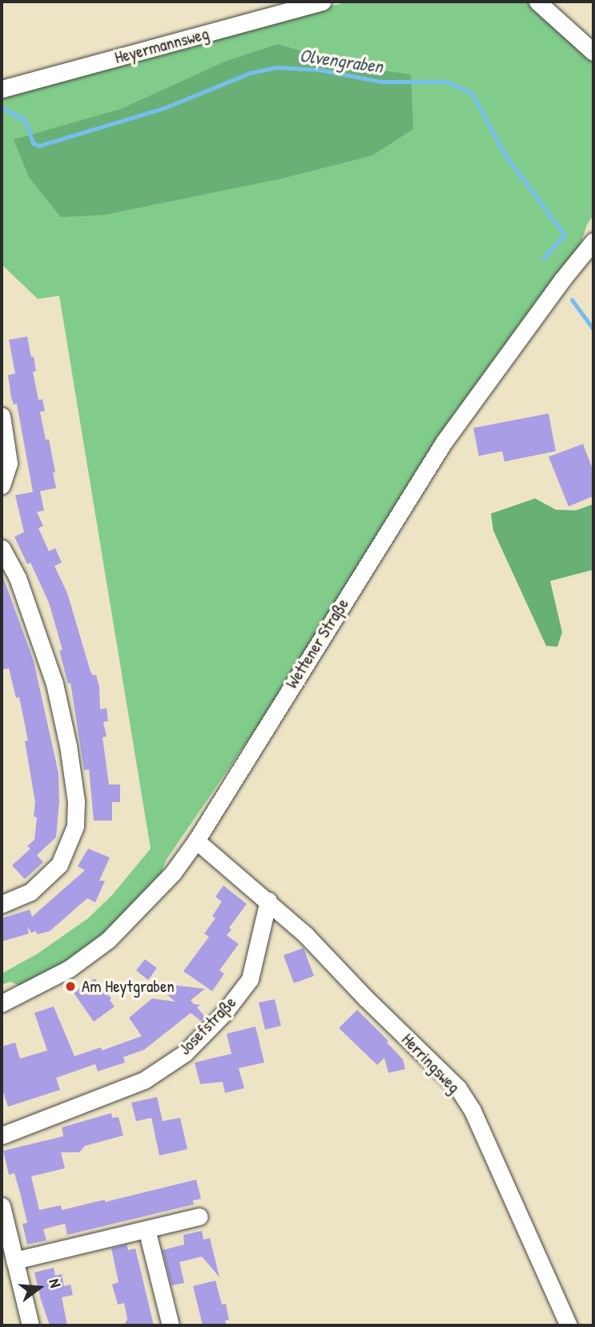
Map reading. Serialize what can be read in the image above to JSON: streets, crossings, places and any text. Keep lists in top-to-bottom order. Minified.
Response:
{"streets":{"street":["Heyermannsweg","Wettener Straße","Josefstraße","Herringsweg"]},"crossings":[["Josefstraße","Herringsweg"]],"water":["Olvengraben"],"places":["Am Heytgraben"],"north":"right"}
